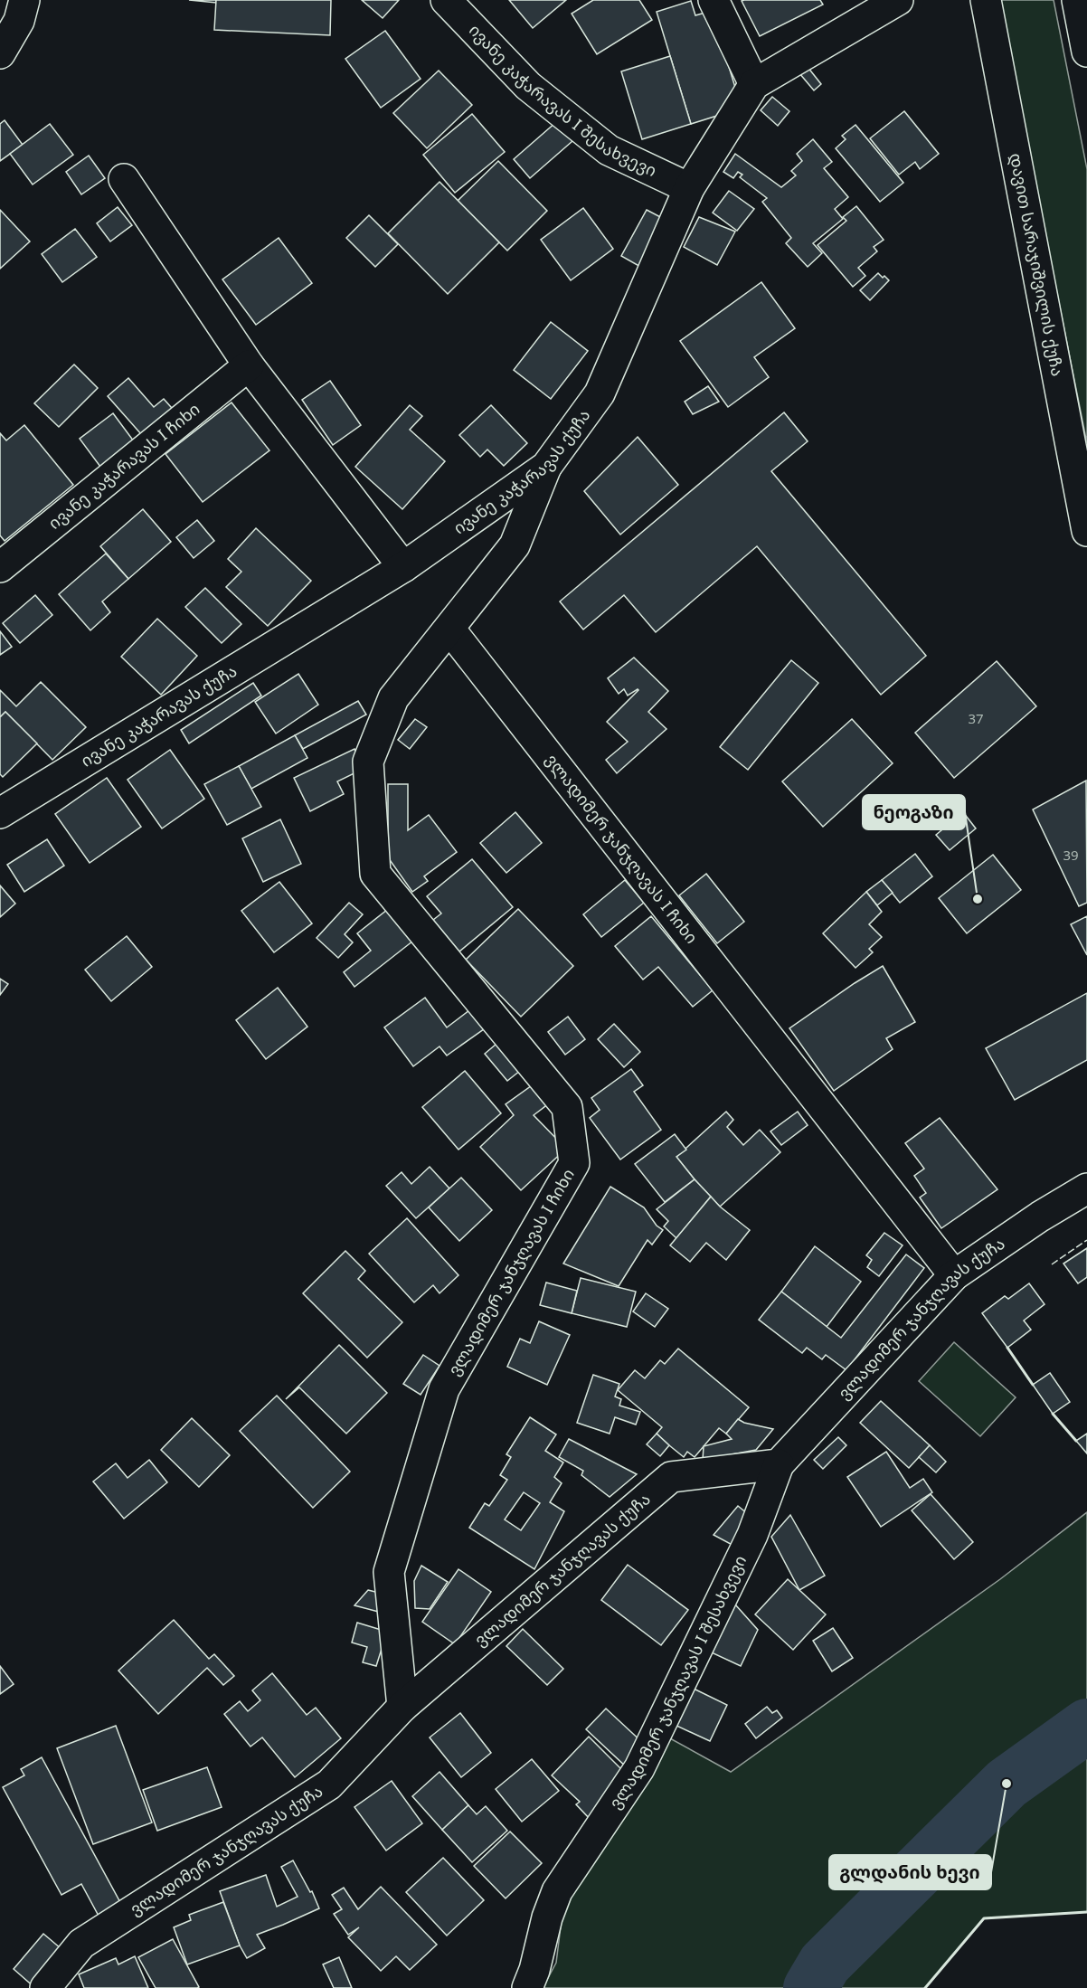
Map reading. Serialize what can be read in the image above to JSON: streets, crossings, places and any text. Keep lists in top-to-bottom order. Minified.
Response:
{"streets":{"street":["ივანე კაჭარავას I შესახვევი","დავით სარაჯიშვილის ქუჩა","ივანე კაჭარავას I ჩიხი","ივანე კაჭარავას ქუჩა","ვლადიმერ ჯანჯღავას I ჩიხი","ვლადიმერ ჯანჯღავას ქუჩა","ვლადიმერ ჯანჯღავას I შესახვევი"]},"crossings":[["ივანე კაჭარავას I შესახვევი","ივანე კაჭარავას ქუჩა"],["ივანე კაჭარავას ქუჩა","ვლადიმერ ჯანჯღავას I ჩიხი"],["ვლადიმერ ჯანჯღავას I ჩიხი","ვლადიმერ ჯანჯღავას ქუჩა"],["ვლადიმერ ჯანჯღავას ქუჩა","ვლადიმერ ჯანჯღავას I შესახვევი"]],"places":["ნეოგაზი","გლდანის ხევი"],"house_numbers":["37","39"]}
